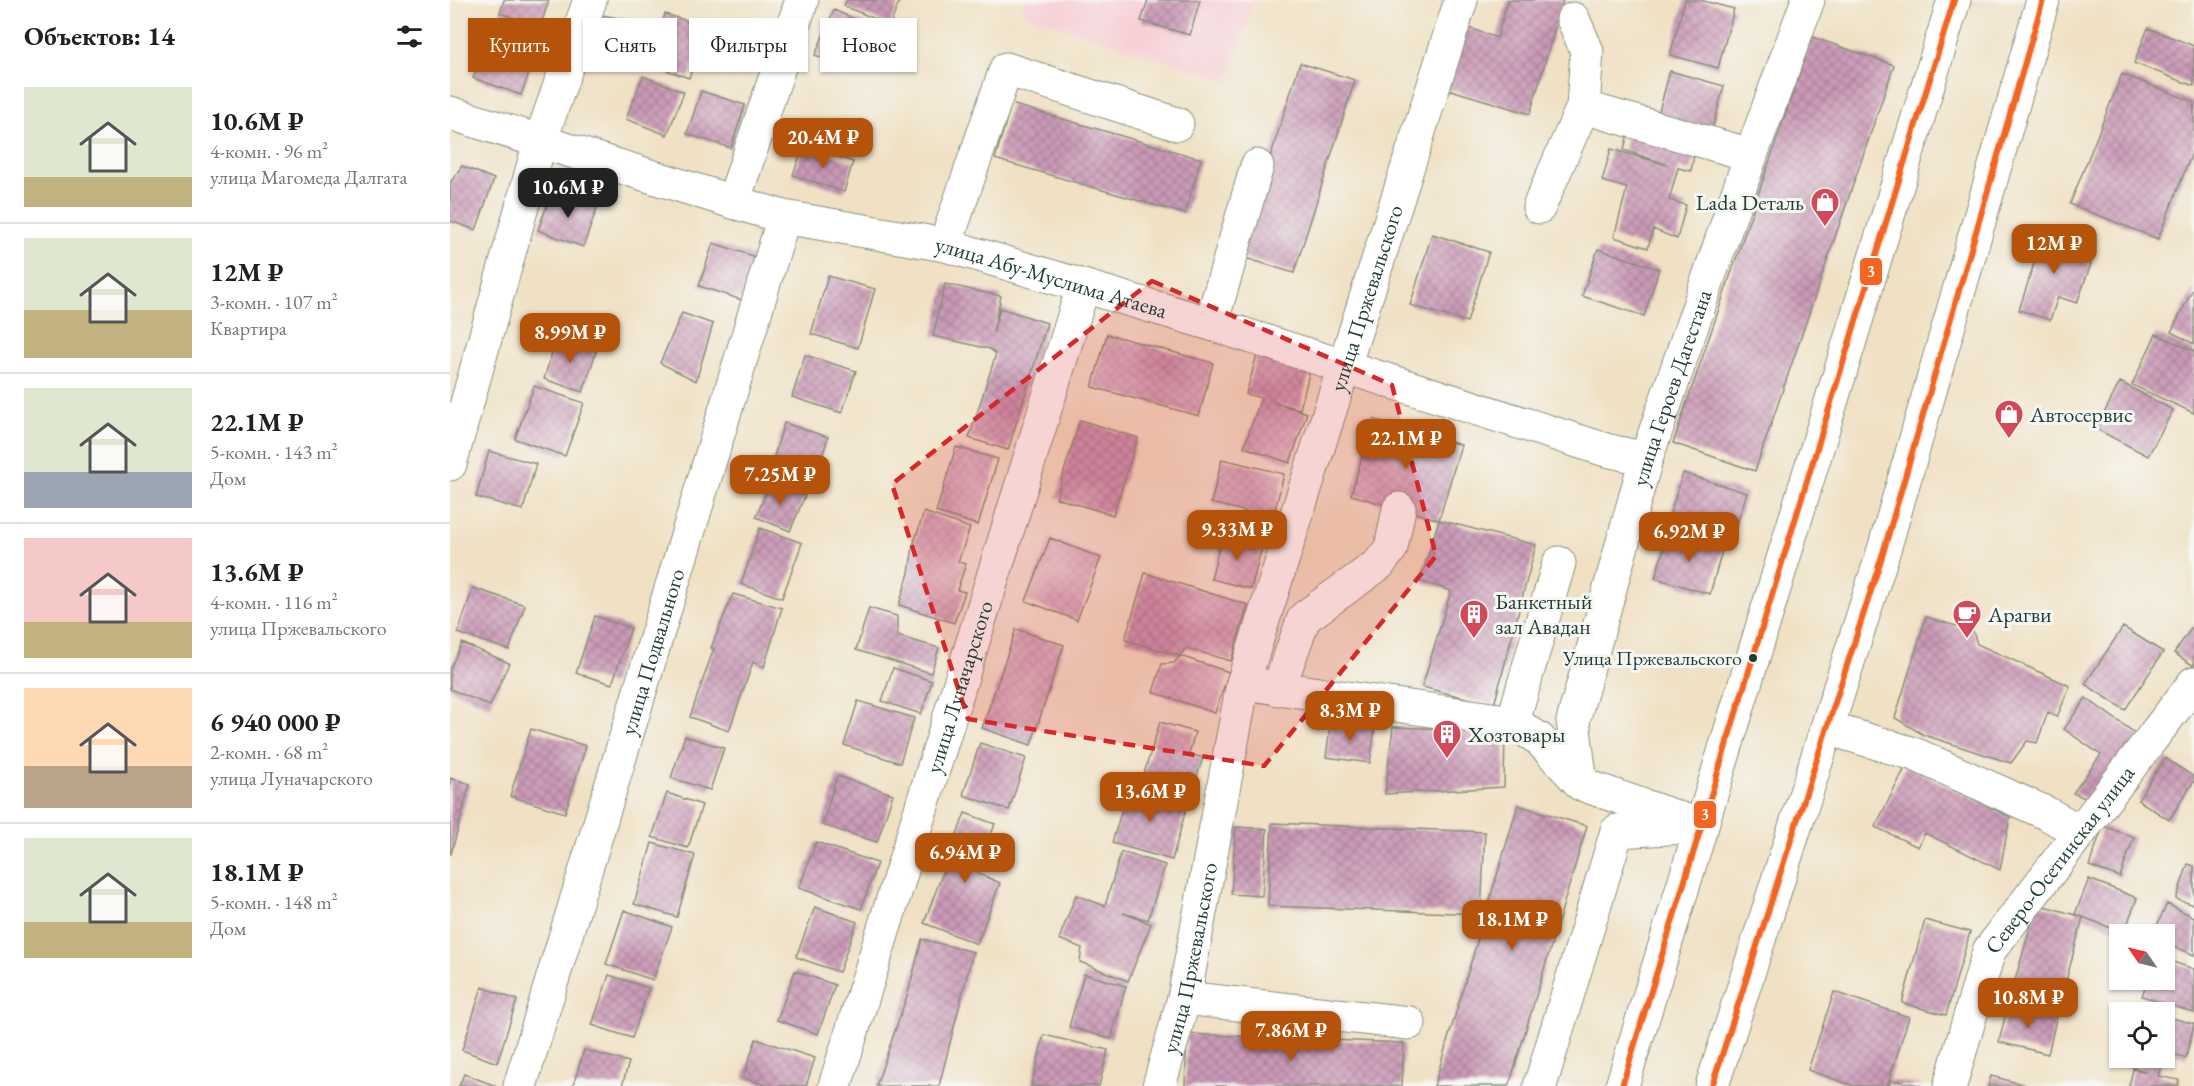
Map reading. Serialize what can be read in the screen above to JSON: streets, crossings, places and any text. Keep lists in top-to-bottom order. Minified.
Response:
{"streets":{"street":["улица Абу-Муслима Атаева","улица Пржевальского","улица Героев Дагестана","улица Подвального","улица Луначарского","Северо-Осетинская улица"]},"crossings":[["улица Абу-Муслима Атаева","улица Пржевальского"],["улица Абу-Муслима Атаева","улица Героев Дагестана"],["улица Абу-Муслима Атаева","улица Подвального"],["улица Абу-Муслима Атаева","улица Луначарского"]],"places":{"shop":["Lada Dеталь","Автосервис"],"building":["Банкетный зал Авадан","Хозтовары"],"cafe":["Арагви"],"other":["Улица Пржевальского"]},"lines":["transit line 3"],"north":"top left","page":{"heading":"Объектов: 14","chip":["Купить","Снять","Фильтры","Новое"],"list":[{"name":"10.6M ₽","note":"4-комн. · 96 m² · улица Магомеда Далгата"},{"name":"12M ₽","note":"3-комн. · 107 m² · Квартира"},{"name":"22.1M ₽","note":"5-комн. · 143 m² · Дом"},{"name":"13.6M ₽","note":"4-комн. · 116 m² · улица Пржевальского"},{"name":"6 940 000 ₽","note":"2-комн. · 68 m² · улица Луначарского"},{"name":"18.1M ₽","note":"5-комн. · 148 m² · Дом"}],"price":["20.4M ₽","10.6M ₽","12M ₽","8.99M ₽","22.1M ₽","7.25M ₽","9.33M ₽","6.92M ₽","8.3M ₽","13.6M ₽","6.94M ₽","18.1M ₽","10.8M ₽","7.86M ₽"]}}
